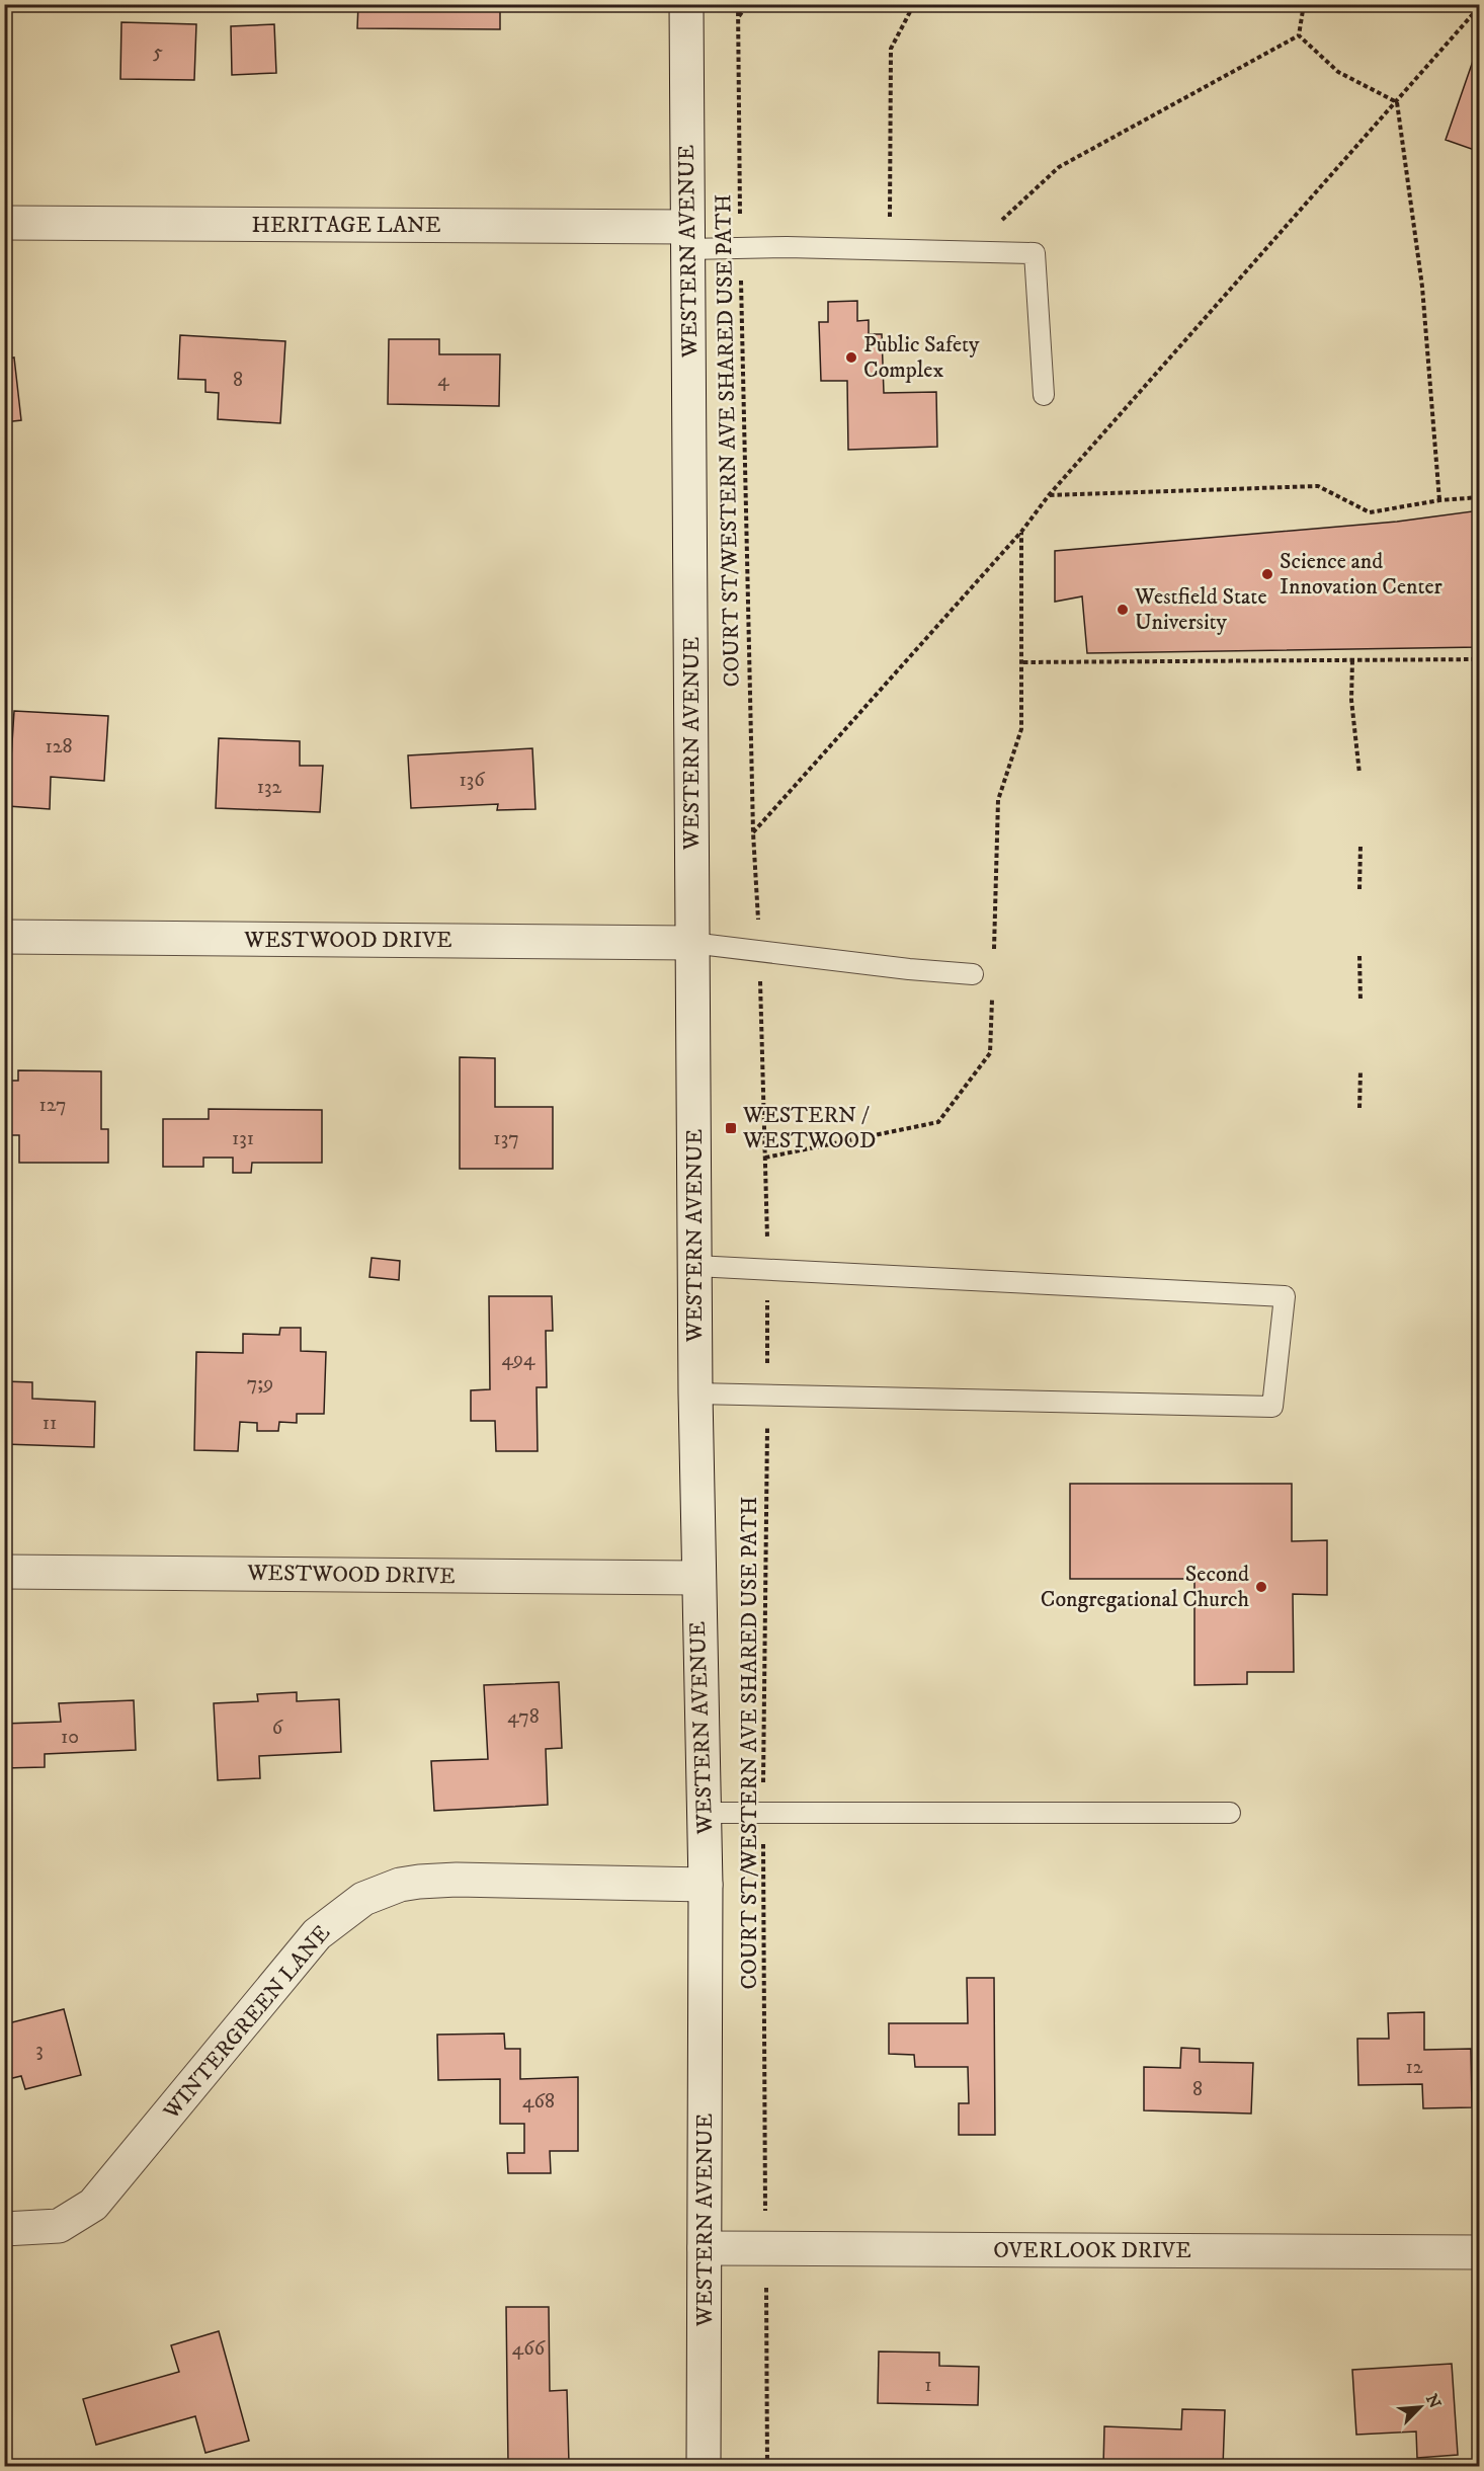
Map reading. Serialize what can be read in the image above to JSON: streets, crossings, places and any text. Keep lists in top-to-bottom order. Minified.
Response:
{"streets":{"street":["HERITAGE LANE","WESTERN AVENUE","WESTWOOD DRIVE","WINTERGREEN LANE","OVERLOOK DRIVE"],"path":["COURT ST/WESTERN AVE SHARED USE PATH"]},"crossings":[["HERITAGE LANE","WESTERN AVENUE"],["WESTERN AVENUE","WESTWOOD DRIVE"],["WESTERN AVENUE","WINTERGREEN LANE"],["WESTERN AVENUE","OVERLOOK DRIVE"],["COURT ST/WESTERN AVE SHARED USE PATH","OVERLOOK DRIVE"]],"places":{"other":["Public Safety Complex","Science and Innovation Center","Westfield State University","Second Congregational Church"],"transit":["WESTERN / WESTWOOD"]},"house_numbers":["5","8","4","128","136","132","127","131","137","494","7;9","11","478","6","10","3","12","8","468","466","1"],"north":"top right"}
